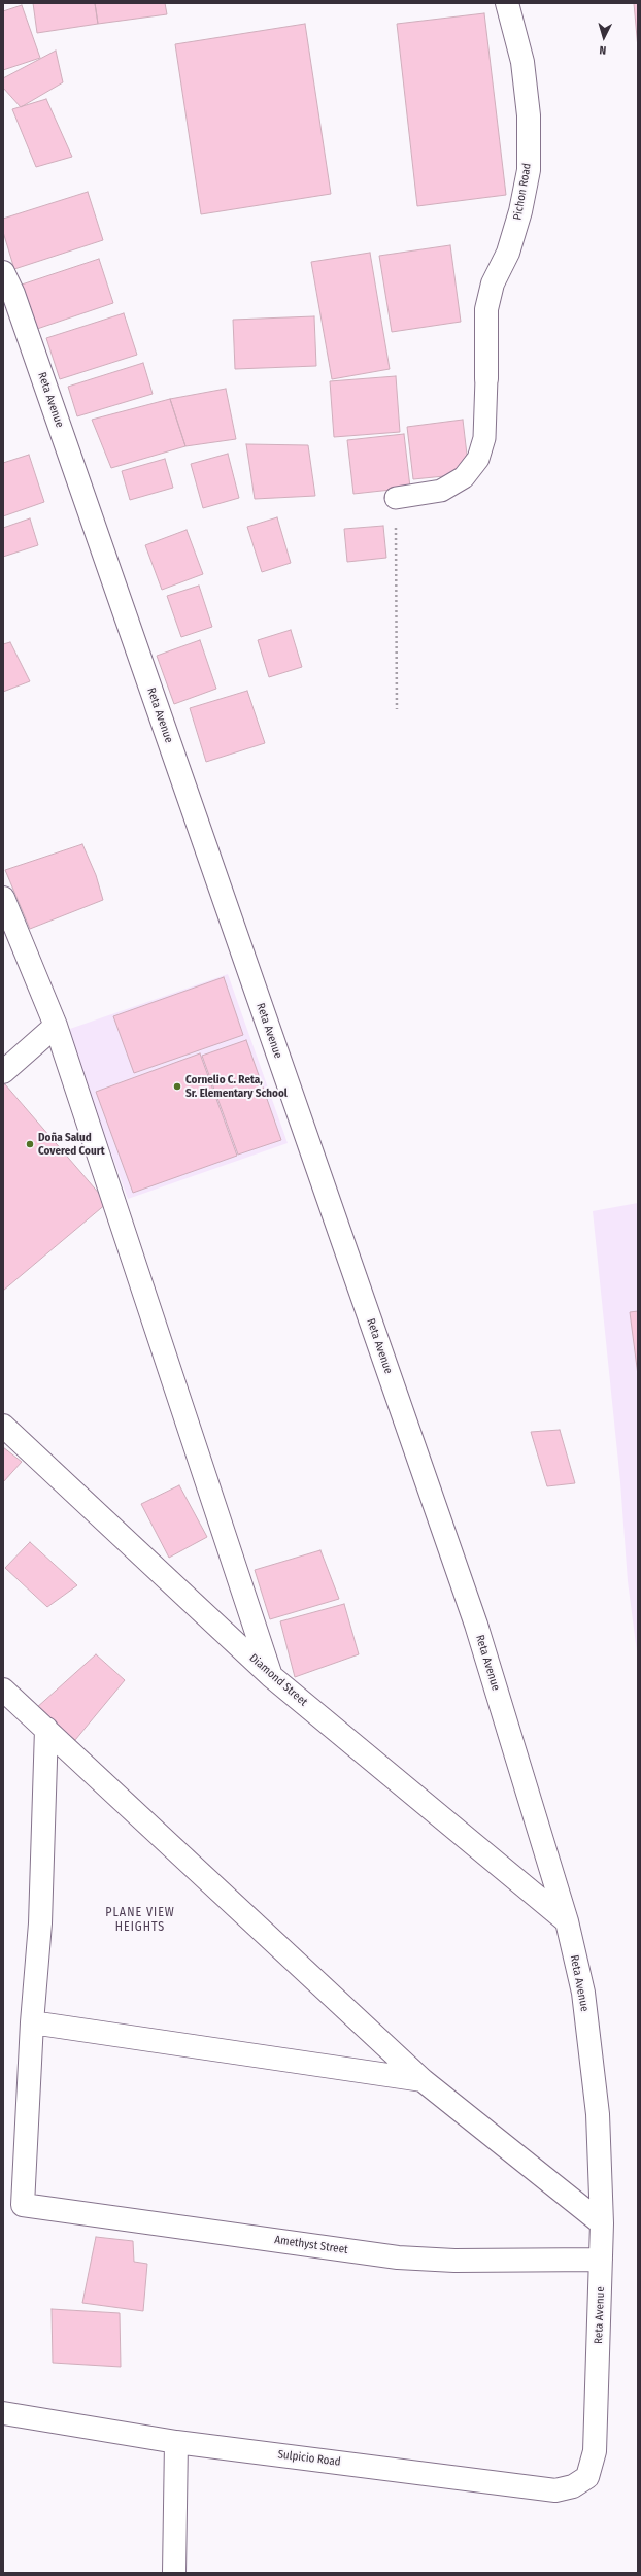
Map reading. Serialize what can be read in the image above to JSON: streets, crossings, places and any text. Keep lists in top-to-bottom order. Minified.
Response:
{"streets":{"street":["Pichon Road","Reta Avenue","Diamond Street","Amethyst Street","Sulpicio Road"]},"crossings":[["Reta Avenue","Diamond Street"],["Reta Avenue","Amethyst Street"],["Reta Avenue","Sulpicio Road"]],"districts":["PLANE VIEW HEIGHTS"],"places":["Cornelio C. Reta, Sr. Elementary School","Doña Salud Covered Court"],"north":"bottom"}
